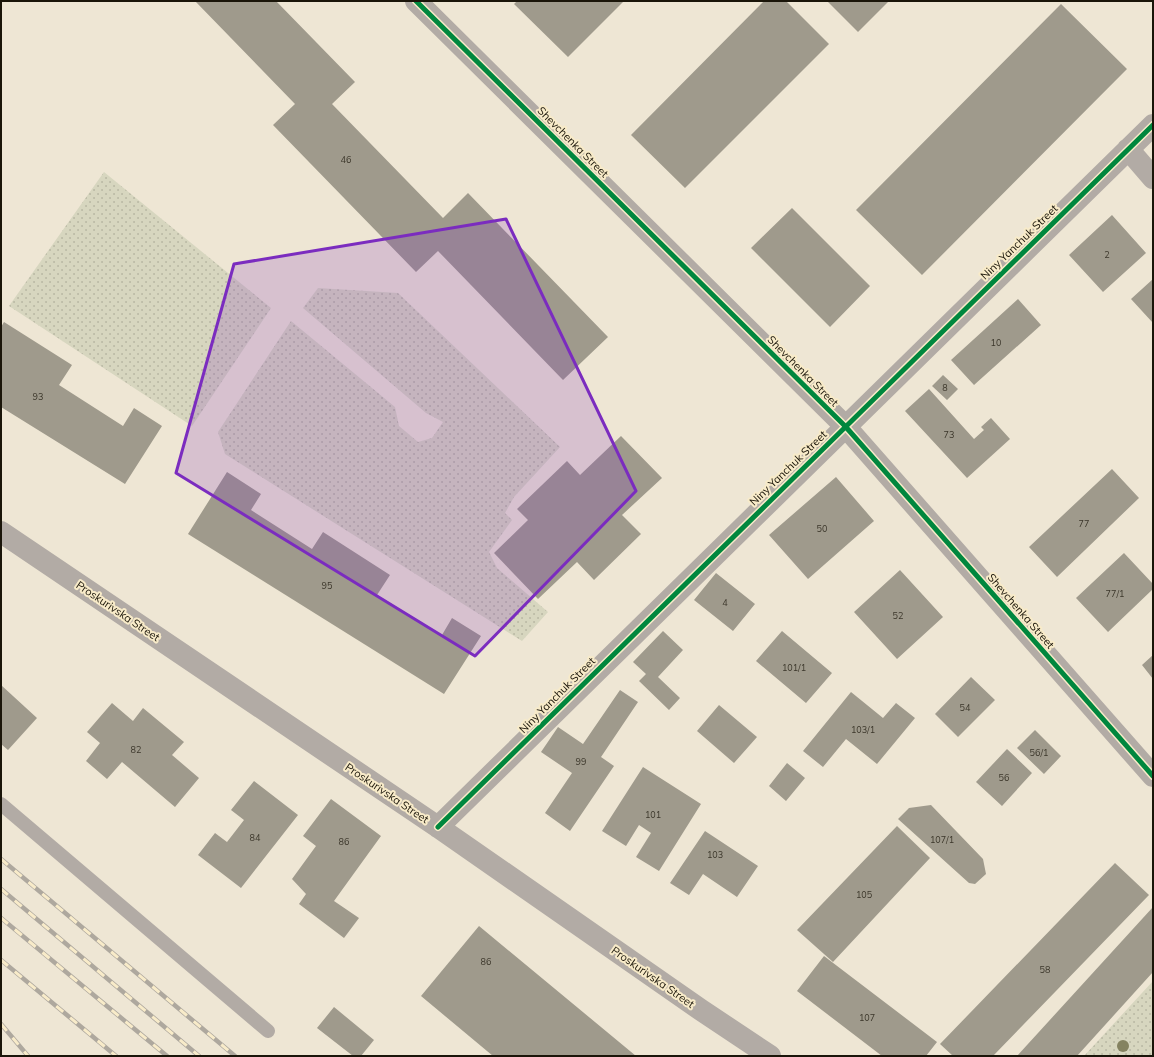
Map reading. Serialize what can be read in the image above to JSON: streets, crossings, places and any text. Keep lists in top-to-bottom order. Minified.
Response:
{"streets":{"street":["Shevchenka Street","Niny Yanchuk Street","Proskurivska Street"]},"crossings":[["Shevchenka Street","Niny Yanchuk Street"],["Niny Yanchuk Street","Proskurivska Street"]],"house_numbers":["46","2","10","8","93","73","77","50","95","77/1","4","52","101/1","54","103/1","82","56/1","99","56","101","84","107/1","86","103","105","86","58","107"]}
